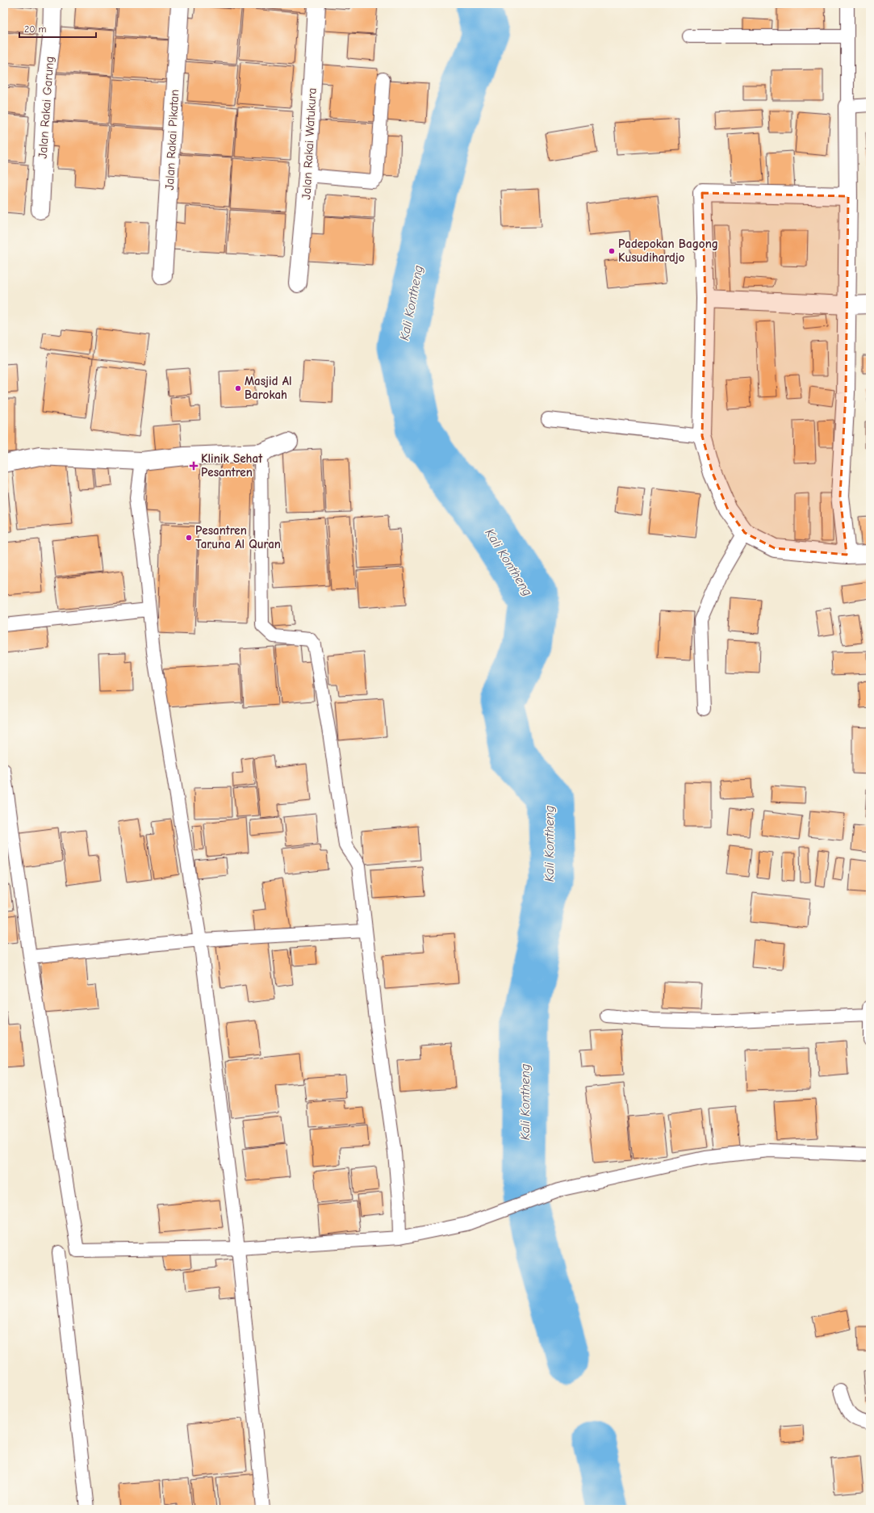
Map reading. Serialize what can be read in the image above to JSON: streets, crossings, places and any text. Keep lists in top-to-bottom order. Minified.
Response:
{"streets":{"street":["Jalan Rakai Garung","Jalan Rakai Pikatan","Jalan Rakai Watukura"]},"water":["Kali Kontheng"],"places":{"other":["Padepokan Bagong Kusudihardjo","Masjid Al Barokah","Pesantren Taruna Al Quran"],"health":["Klinik Sehat Pesantren"]},"scale_bar":"20 m"}
